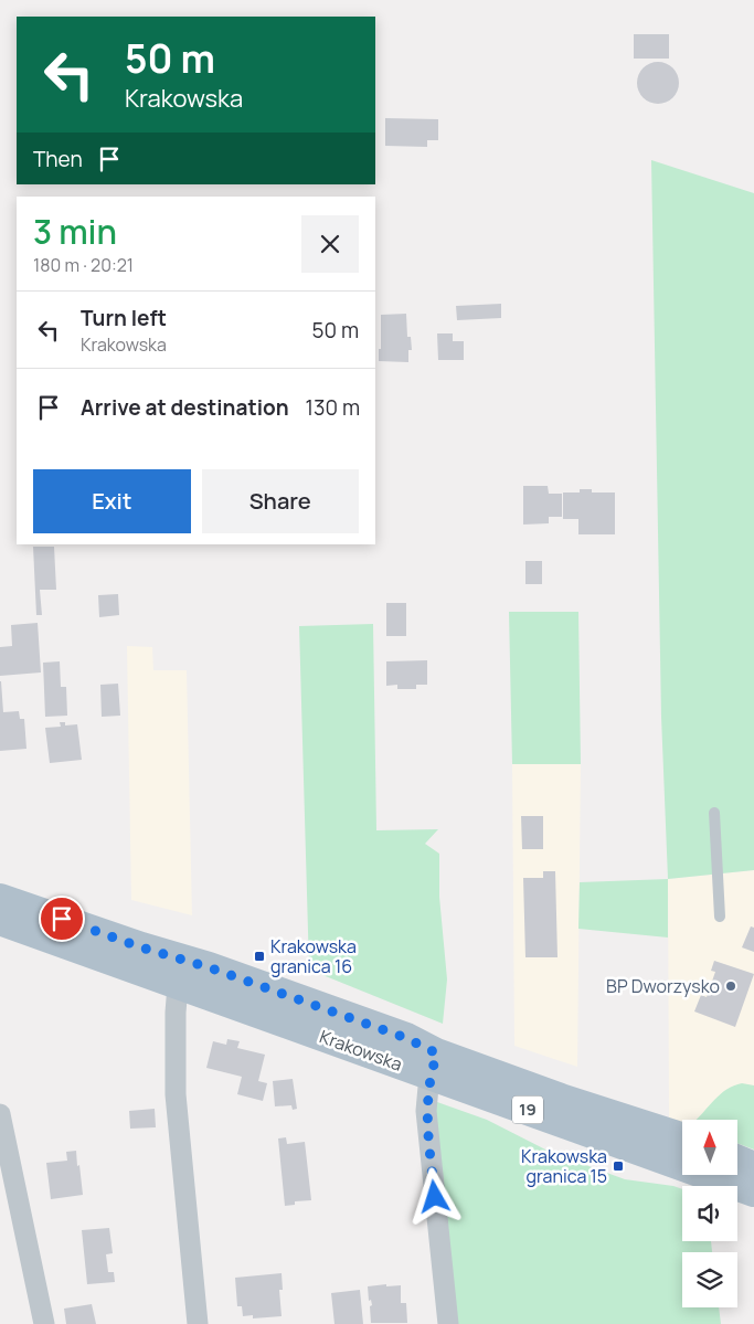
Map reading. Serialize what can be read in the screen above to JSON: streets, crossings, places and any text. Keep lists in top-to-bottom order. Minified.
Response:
{"streets":{"main road":["Krakowska","19"]},"places":{"transit":["Krakowska granica 16","Krakowska granica 15"],"other":["BP Dworzysko"]},"north":"top","page":{"turn":["50 m","Krakowska"],"then":"Then","heading":["3 min","180 m · 20:21"],"list":[{"name":"Turn left","note":"Krakowska","value":"50 m"},{"name":"Arrive at destination","value":"130 m"}],"buttons":["Exit","Share"]}}
